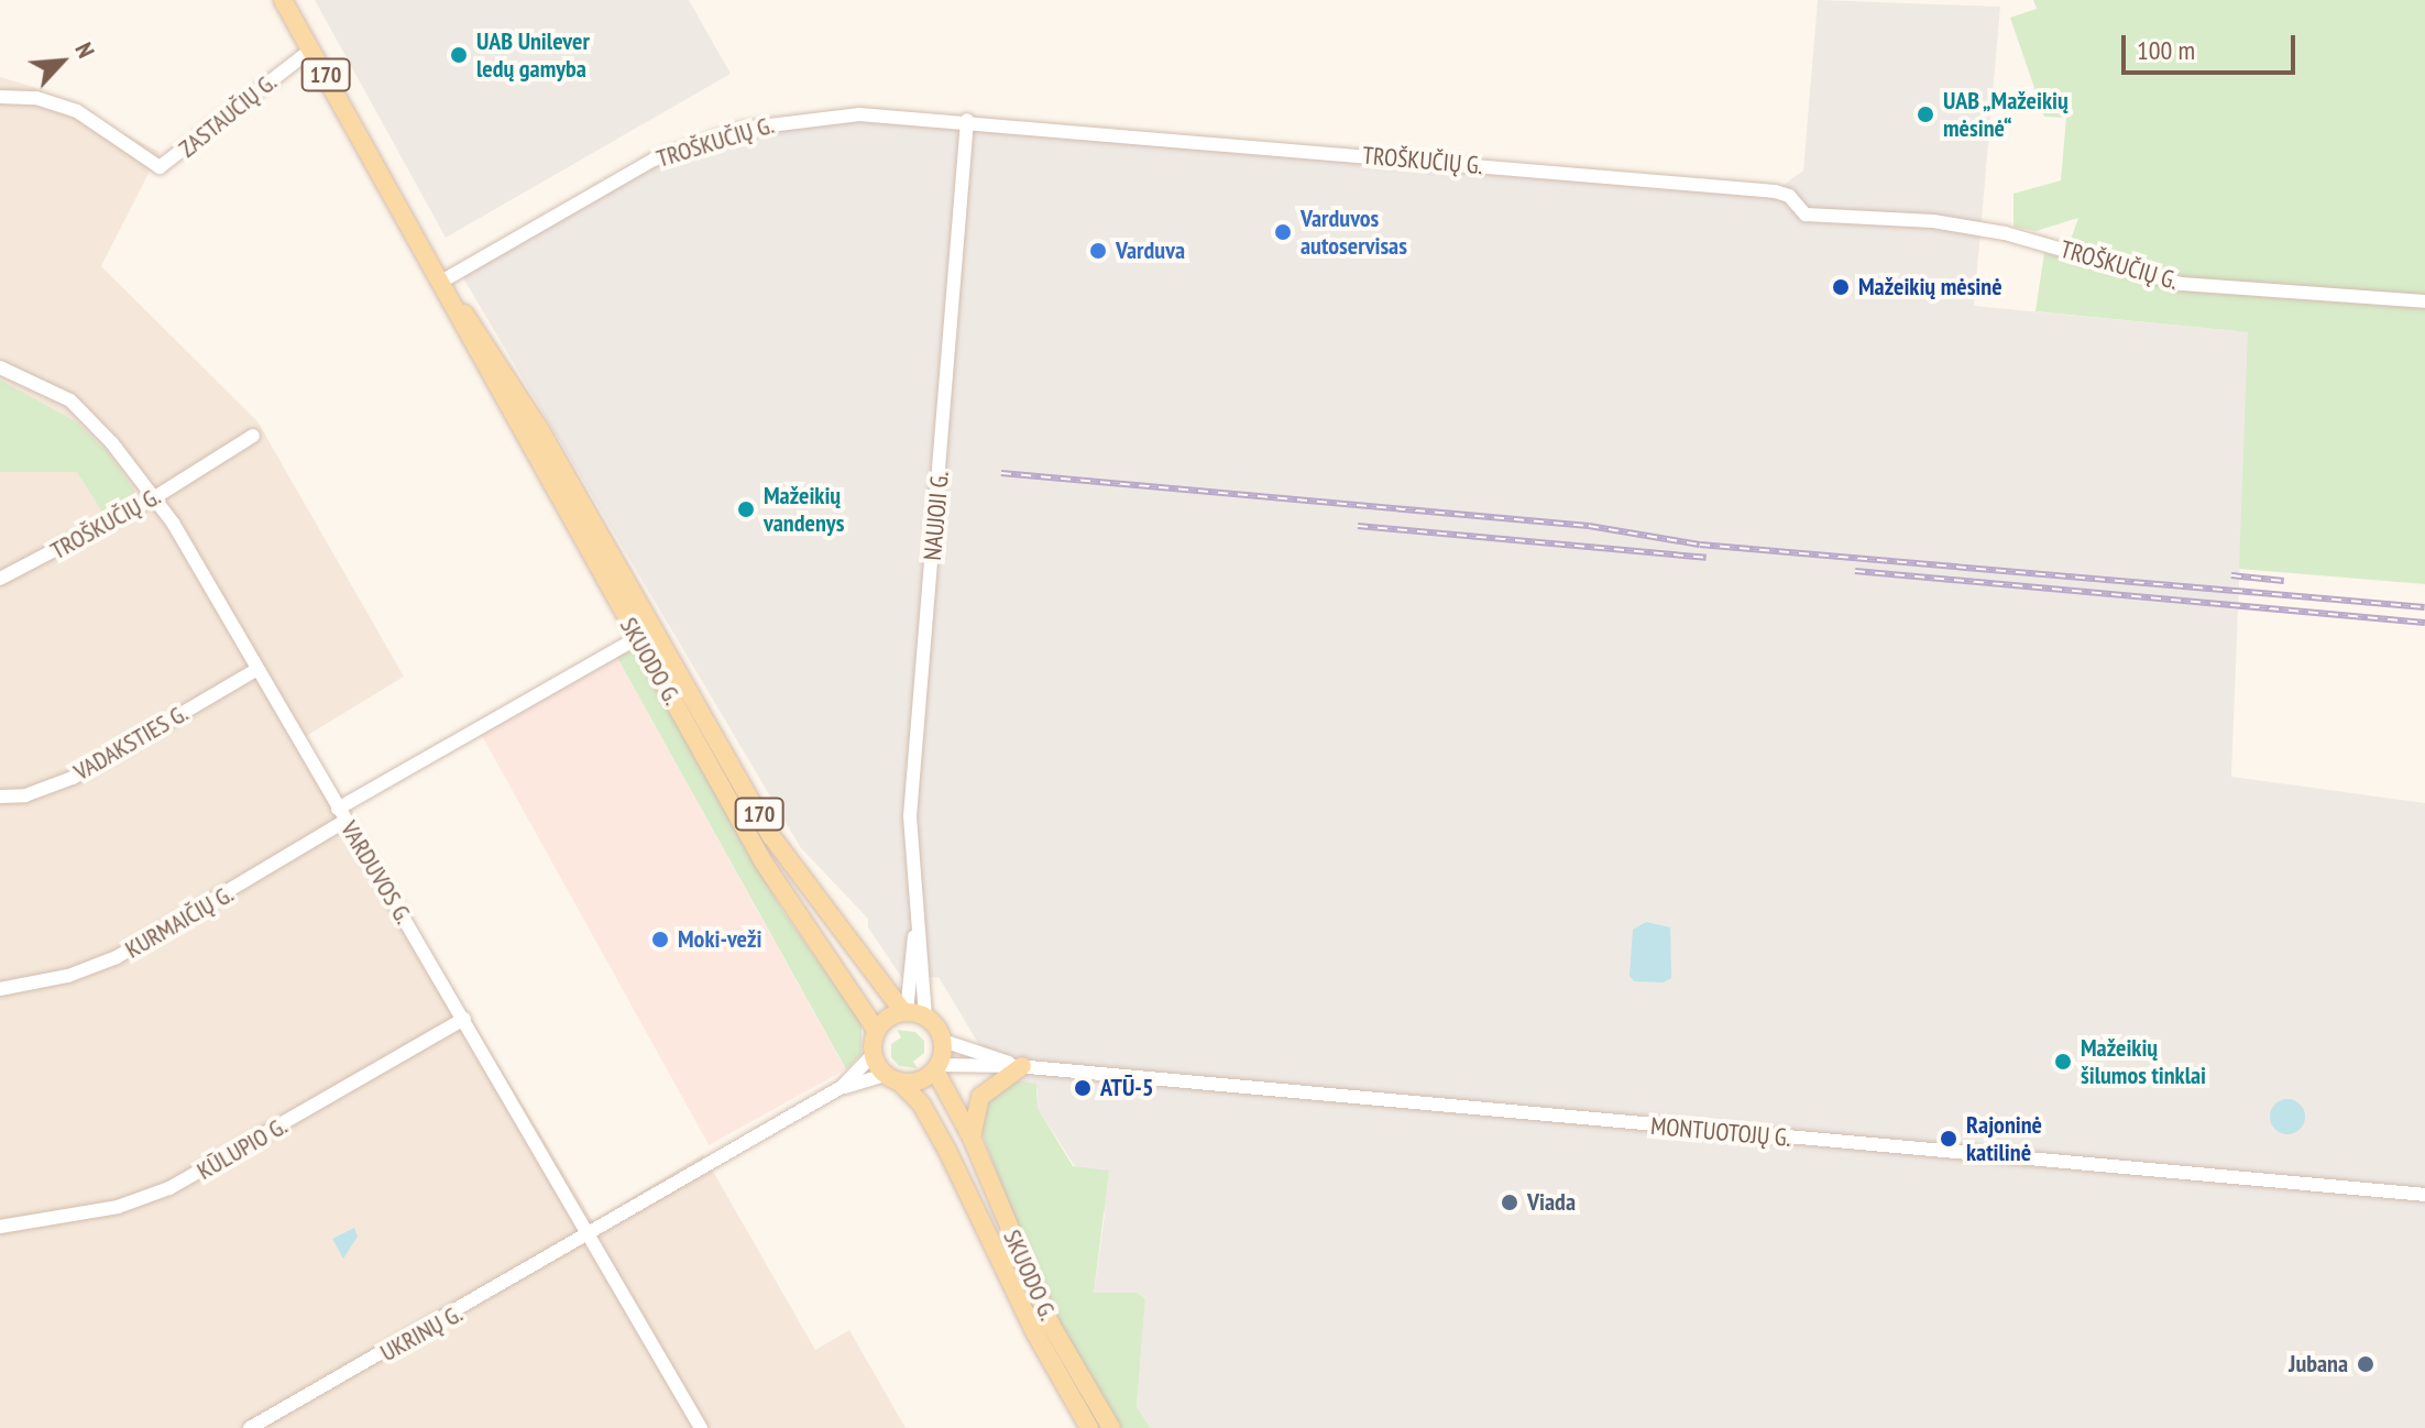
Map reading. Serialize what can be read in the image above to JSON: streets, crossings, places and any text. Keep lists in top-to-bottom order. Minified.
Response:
{"streets":{"main road":["170","SKUODO G."],"street":["ZASTAUČIŲ G.","TROŠKUČIŲ G.","NAUJOJI G.","VADAKSTIES G.","VARDUVOS G.","KURMAIČIŲ G.","MONTUOTOJŲ G.","KŪLUPIO G.","UKRINŲ G."]},"crossings":[["ZASTAUČIŲ G.","SKUODO G."],["TROŠKUČIŲ G.","NAUJOJI G."],["TROŠKUČIŲ G.","SKUODO G."],["TROŠKUČIŲ G.","VARDUVOS G."],["NAUJOJI G.","SKUODO G."],["NAUJOJI G.","MONTUOTOJŲ G."],["SKUODO G.","KURMAIČIŲ G."],["SKUODO G.","MONTUOTOJŲ G."],["VADAKSTIES G.","VARDUVOS G."],["VARDUVOS G.","KURMAIČIŲ G."],["VARDUVOS G.","KŪLUPIO G."],["VARDUVOS G.","UKRINŲ G."]],"places":["UAB Unilever ledų gamyba","UAB „Mažeikių mėsinė“","Varduvos autoservisas","Varduva","Mažeikių mėsinė","Mažeikių vandenys","Moki-veži","Mažeikių šilumos tinklai","ATŪ-5","Rajoninė katilinė","Viada","Jubana"],"scale_bar":"100 m","north":"top right"}
